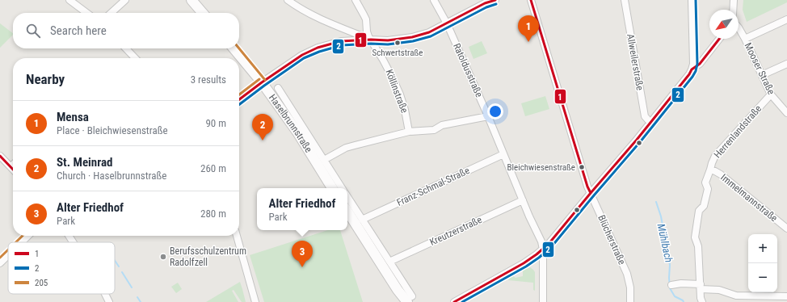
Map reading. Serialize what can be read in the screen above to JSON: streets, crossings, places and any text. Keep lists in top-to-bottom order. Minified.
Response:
{"streets":{"main road":["Haselbrunnstraße"],"street":["Allweilerstraße","Mooser Straße","Ratoldusstraße","Köllinstraße","Herrenlandstraße","Franz-Schmal-Straße","Immelmannstraße","Kreutzerstraße","Blücherstraße"]},"crossings":[["Mooser Straße","Herrenlandstraße"],["Ratoldusstraße","Franz-Schmal-Straße"],["Ratoldusstraße","Kreutzerstraße"],["Herrenlandstraße","Immelmannstraße"]],"water":["Mühlbach"],"places":["Schwertstraße","Bleichwiesenstraße","Berufsschulzentrum Radolfzell"],"lines":["transit line 1","transit line 2","transit line 205"],"legend":["1","2","205"],"north":"bottom left","page":{"search":"Search here","pins":["1","2","3"],"heading":["Nearby","3 results"],"list":[{"mark":"1","name":"Mensa","note":"Place · Bleichwiesenstraße","value":"90 m"},{"mark":"2","name":"St. Meinrad","note":"Church · Haselbrunnstraße","value":"260 m"},{"mark":"3","name":"Alter Friedhof","note":"Park","value":"280 m"}],"popup":["Alter Friedhof","Park"],"map_buttons":["+","−"]}}
